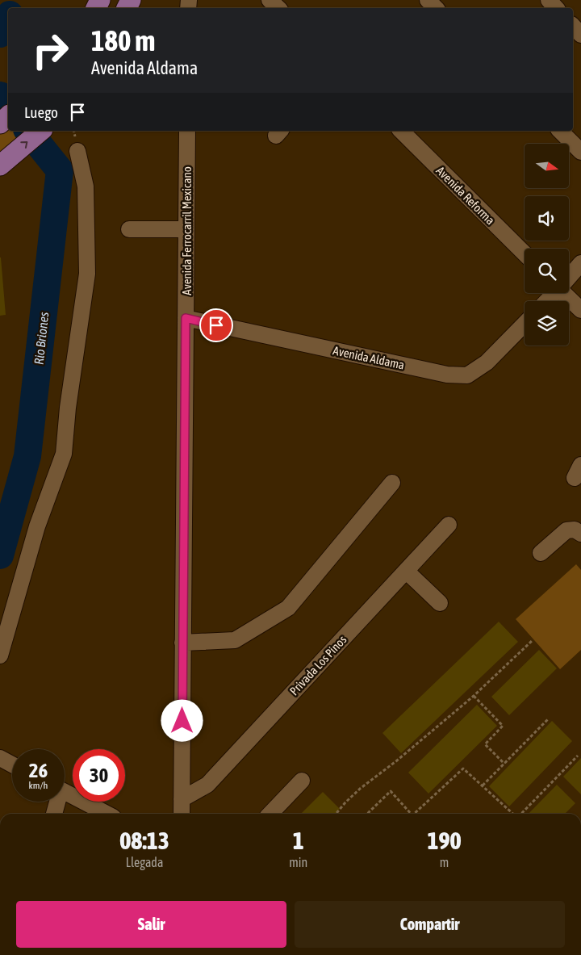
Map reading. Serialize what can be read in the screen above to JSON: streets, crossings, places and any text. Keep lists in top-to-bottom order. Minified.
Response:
{"streets":{"street":["Avenida Reforma","Avenida Ferrocarril Mexicano","Avenida Aldama","Privada Los Pinos"]},"crossings":[["Avenida Ferrocarril Mexicano","Avenida Aldama"],["Avenida Ferrocarril Mexicano","Privada Los Pinos"]],"water":["Rio Briones"],"north":"right","page":{"turn":["180 m","Avenida Aldama"],"then":"Luego","speed":"26 km/h","limit":"30","eta":["08:13","Llegada","1","min","190","m"],"buttons":["Salir","Compartir"]}}
